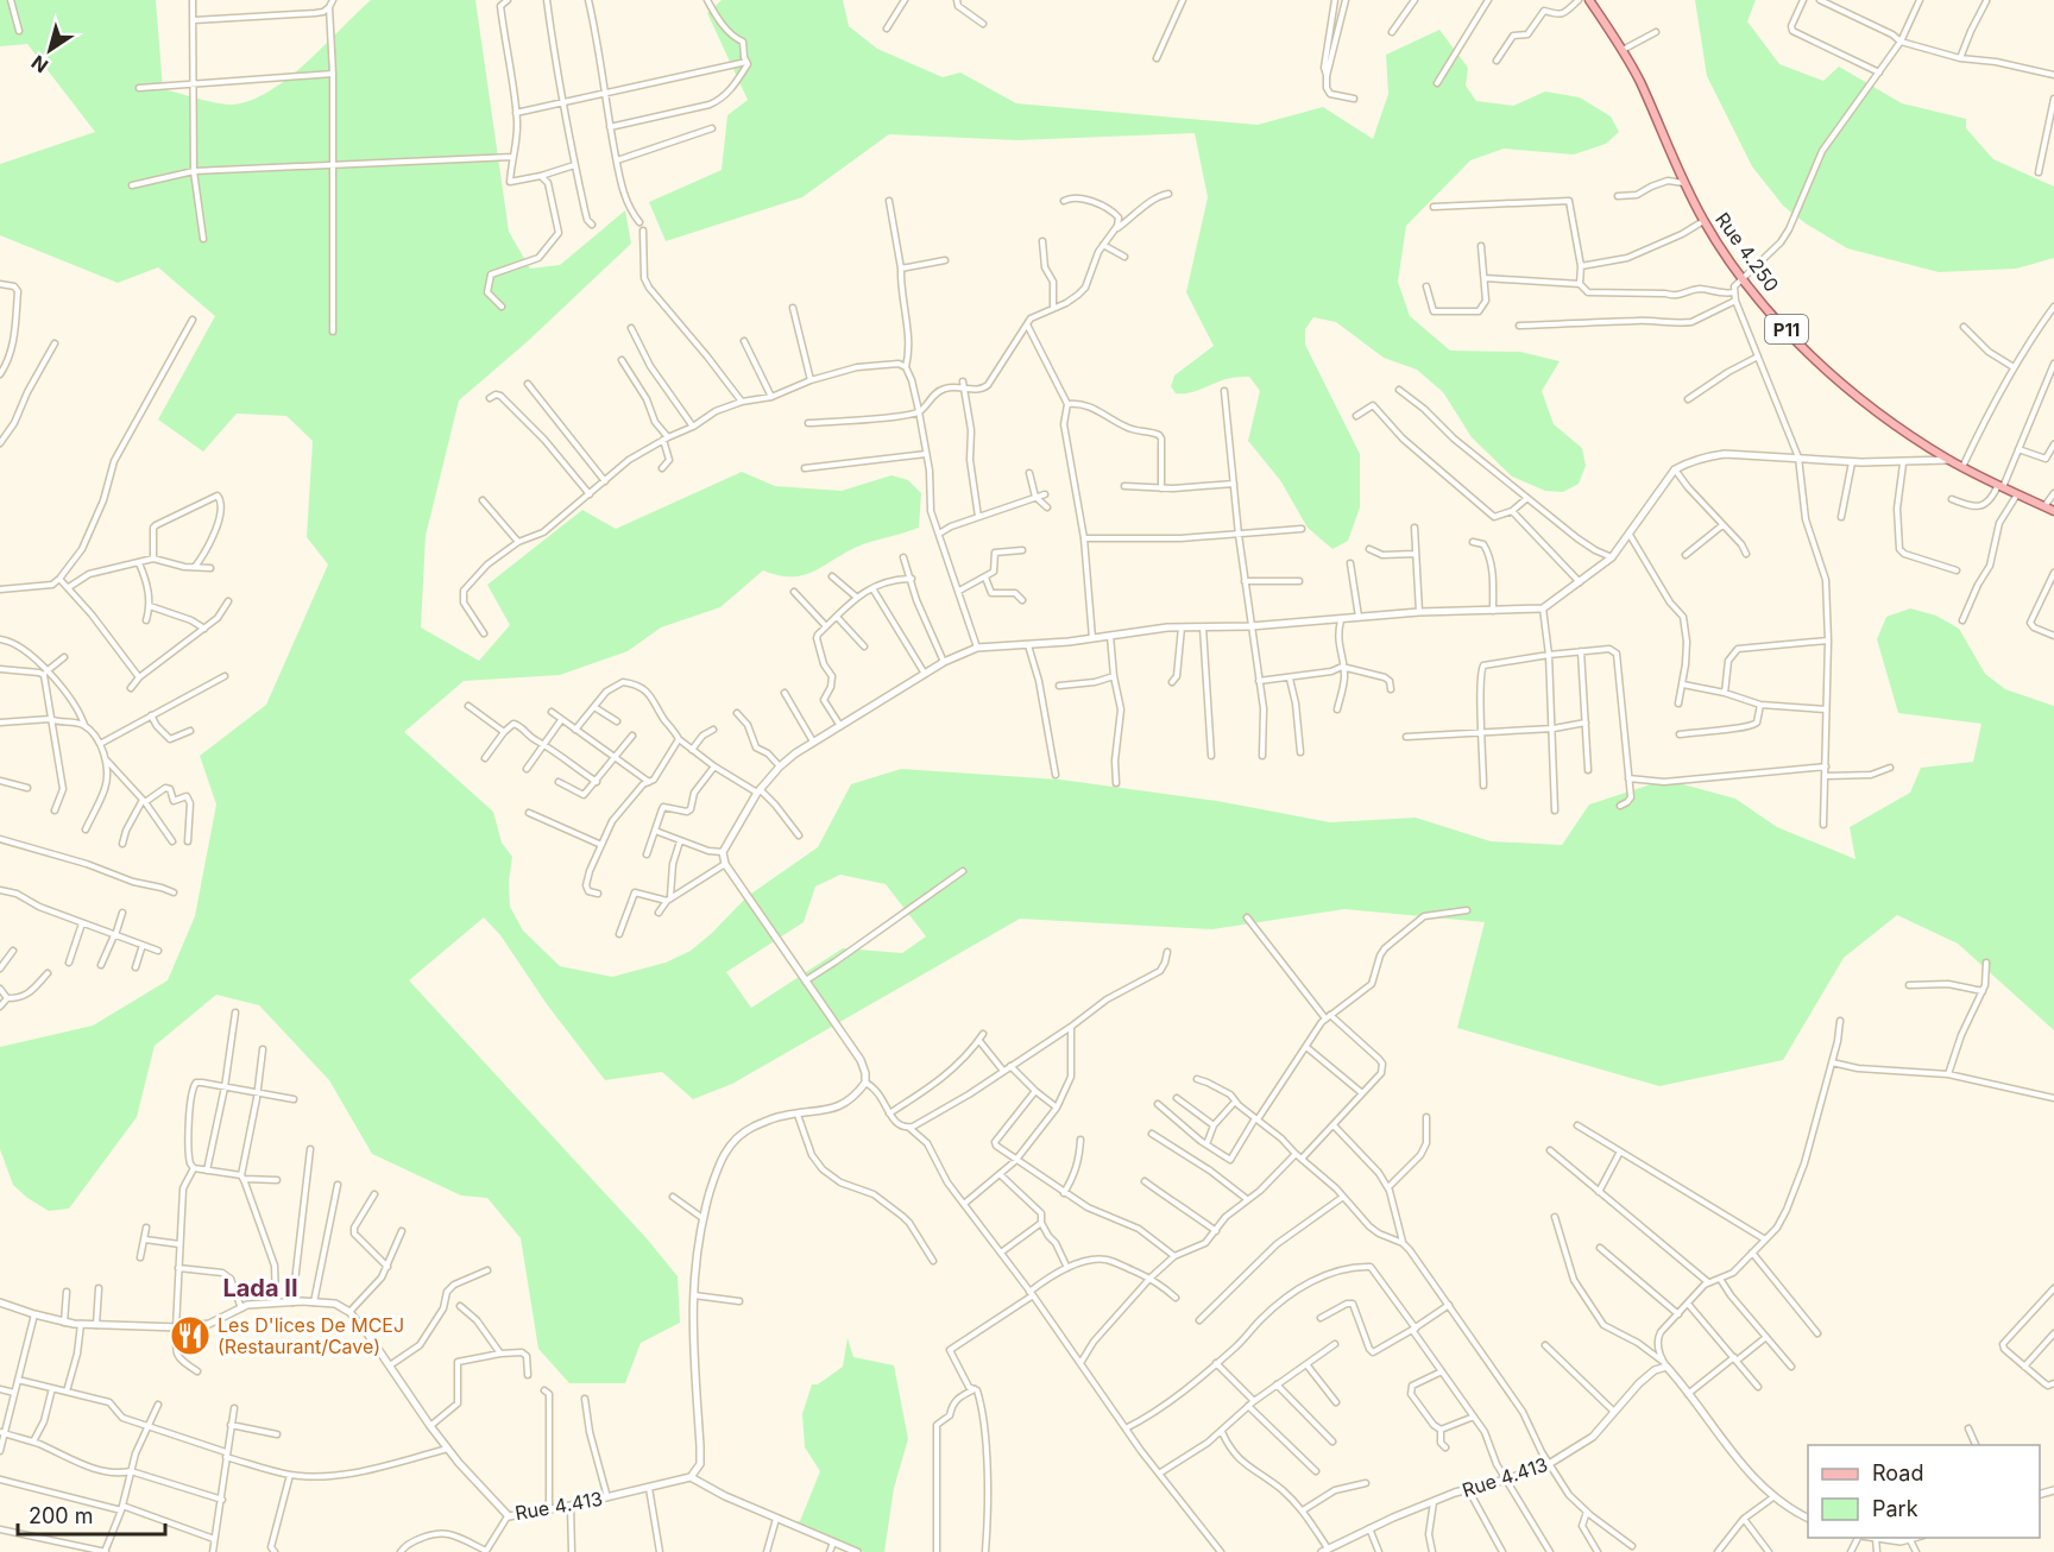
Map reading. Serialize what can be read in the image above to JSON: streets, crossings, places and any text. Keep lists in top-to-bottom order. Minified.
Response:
{"streets":{"main road":["Rue 4.250","P11"],"street":["Rue 4.413"]},"crossings":[["Rue 4.250","P11"]],"districts":["Lada II"],"places":{"restaurant":["Les D'lices De MCEJ (Restaurant/Cave)"]},"legend":["Road","Park"],"scale_bar":"200 m","north":"bottom left"}
